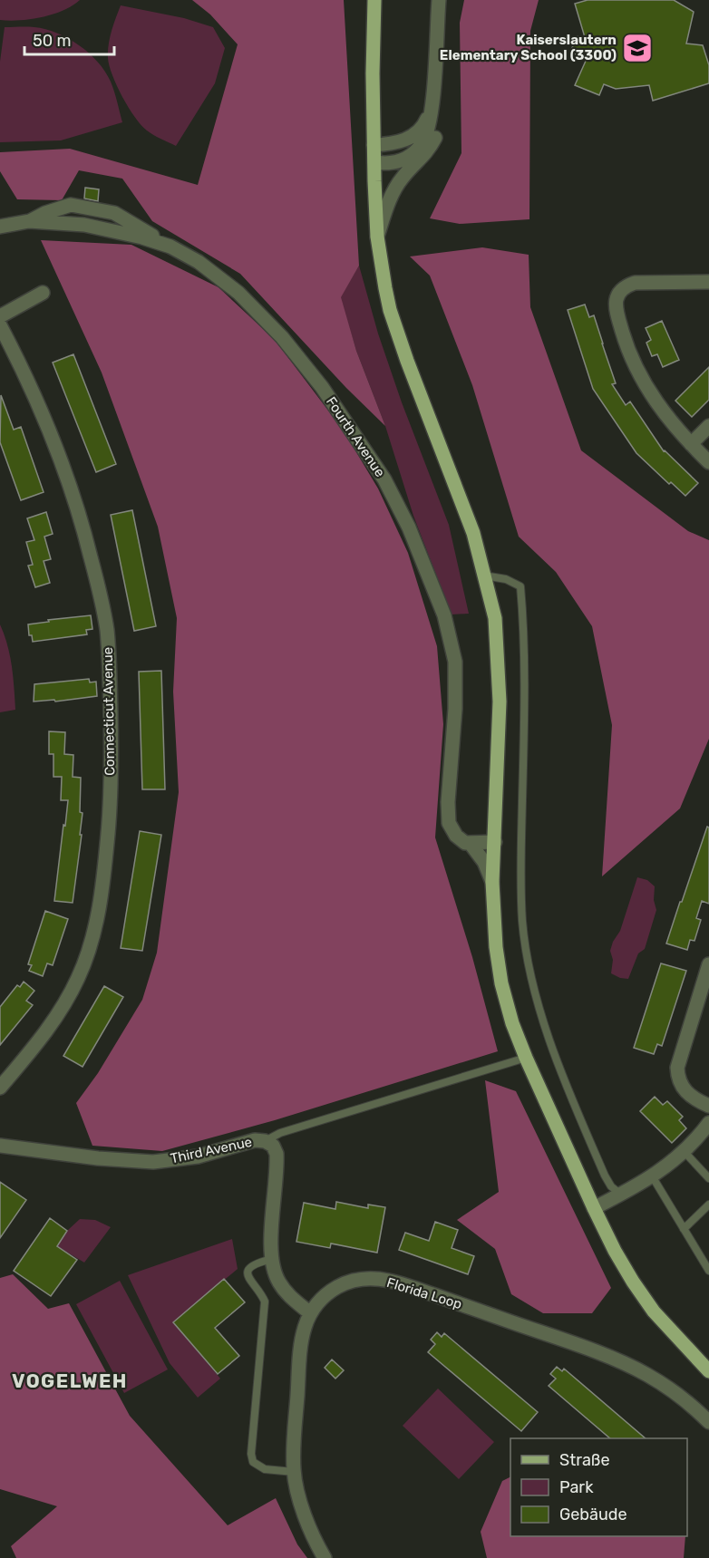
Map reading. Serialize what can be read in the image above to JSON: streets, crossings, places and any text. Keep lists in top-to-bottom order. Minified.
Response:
{"streets":{"street":["Fourth Avenue","Connecticut Avenue","Third Avenue","Florida Loop"]},"crossings":[["Third Avenue","Florida Loop"]],"districts":["VOGELWEH"],"places":{"school or university":["Kaiserslautern Elementary School (3300)"]},"legend":["Straße","Park","Gebäude"],"scale_bar":"50 m"}
